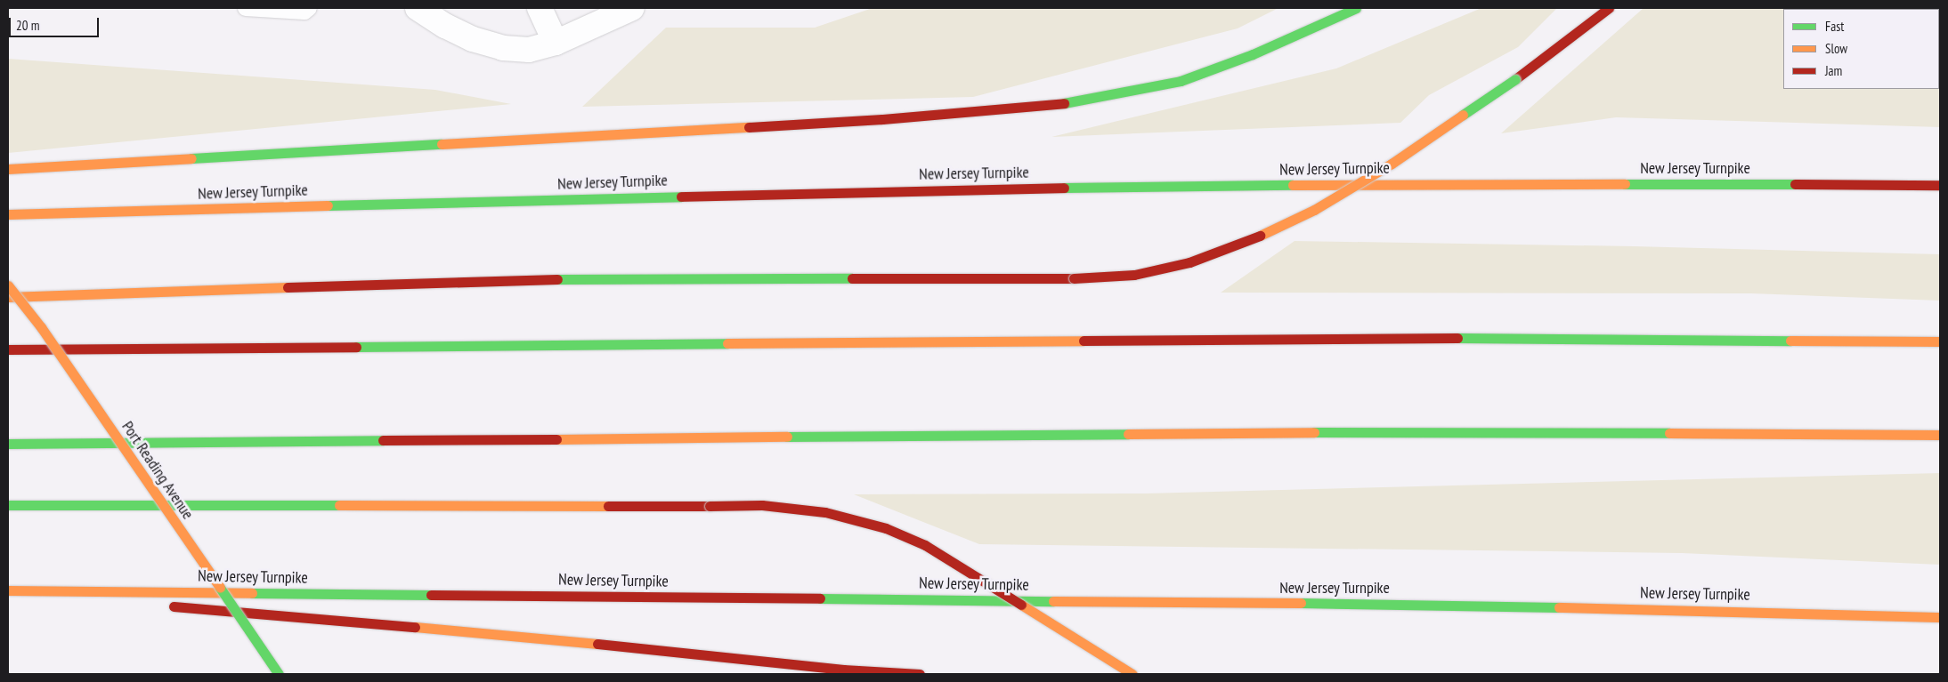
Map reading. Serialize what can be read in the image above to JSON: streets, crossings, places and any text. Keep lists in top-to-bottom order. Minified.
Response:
{"streets":{"main road":["New Jersey Turnpike","Port Reading Avenue"]},"legend":["Fast","Slow","Jam"],"scale_bar":"20 m"}
